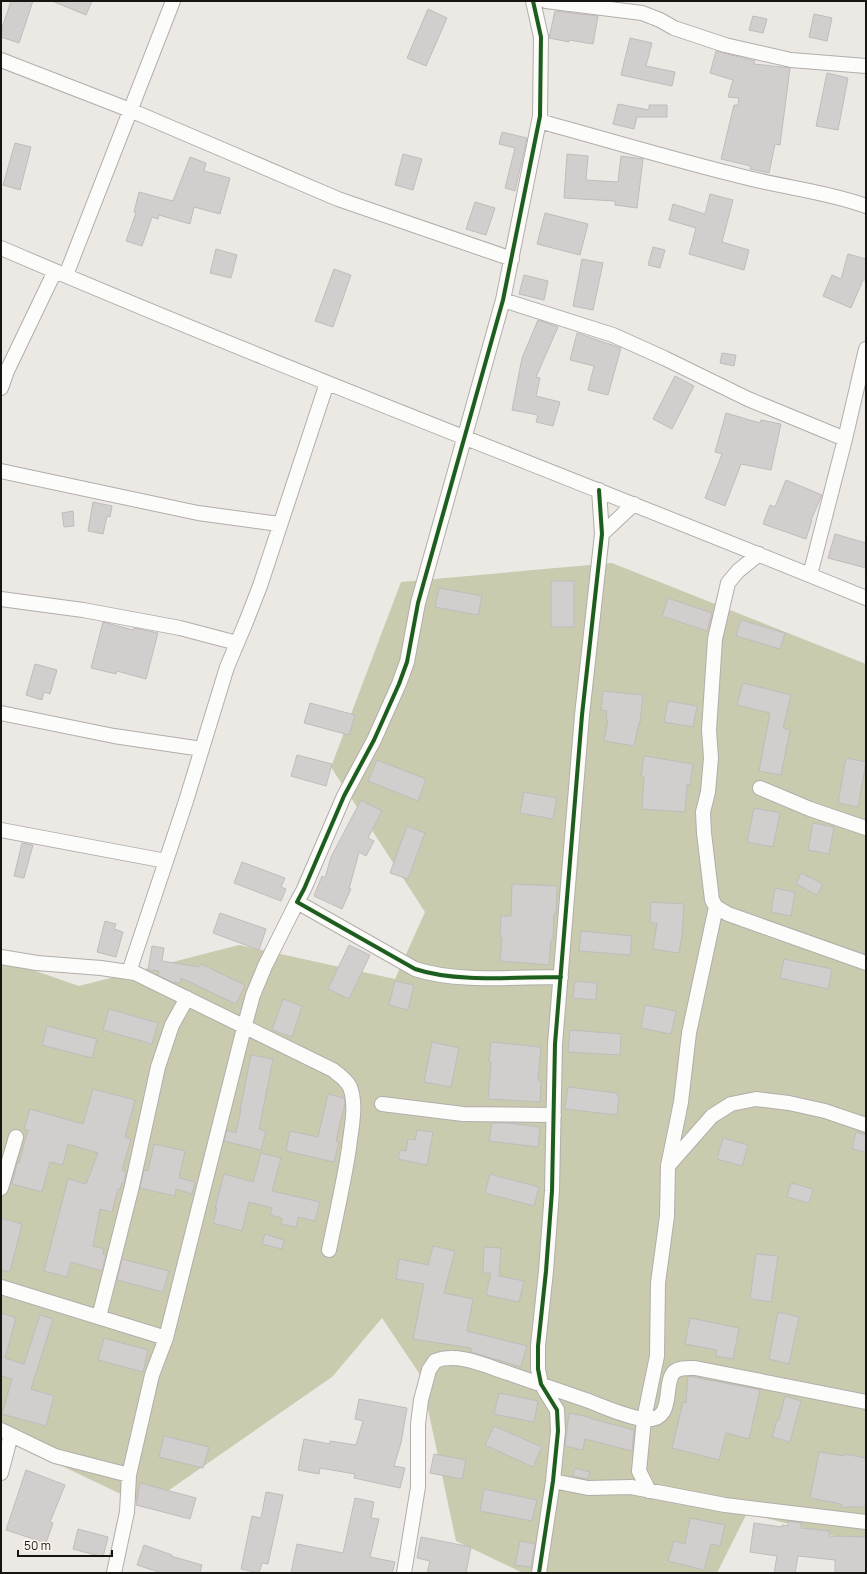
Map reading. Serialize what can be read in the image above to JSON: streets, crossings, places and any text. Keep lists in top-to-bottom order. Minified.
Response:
{"scale_bar":"50 m"}
